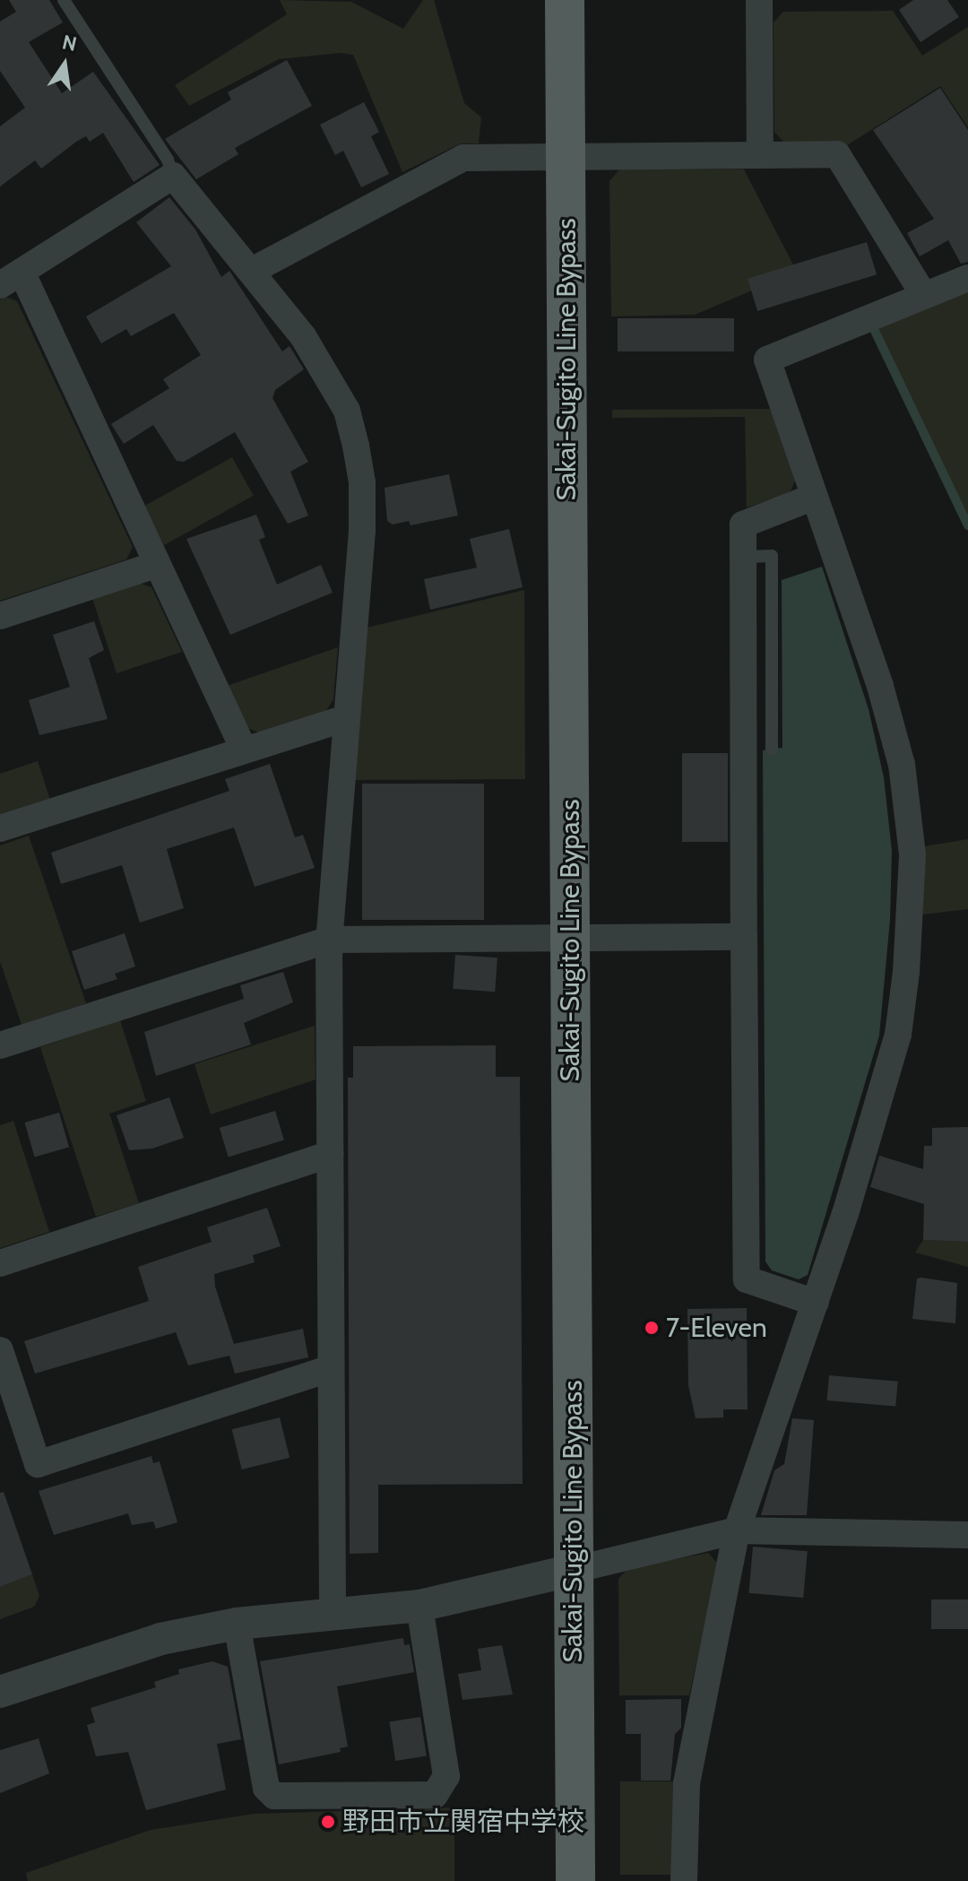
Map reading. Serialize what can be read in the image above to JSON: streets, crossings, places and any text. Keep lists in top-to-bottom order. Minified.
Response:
{"streets":{"main road":["Sakai-Sugito Line Bypass"]},"places":["7-Eleven","野田市立関宿中学校"],"north":"top"}
